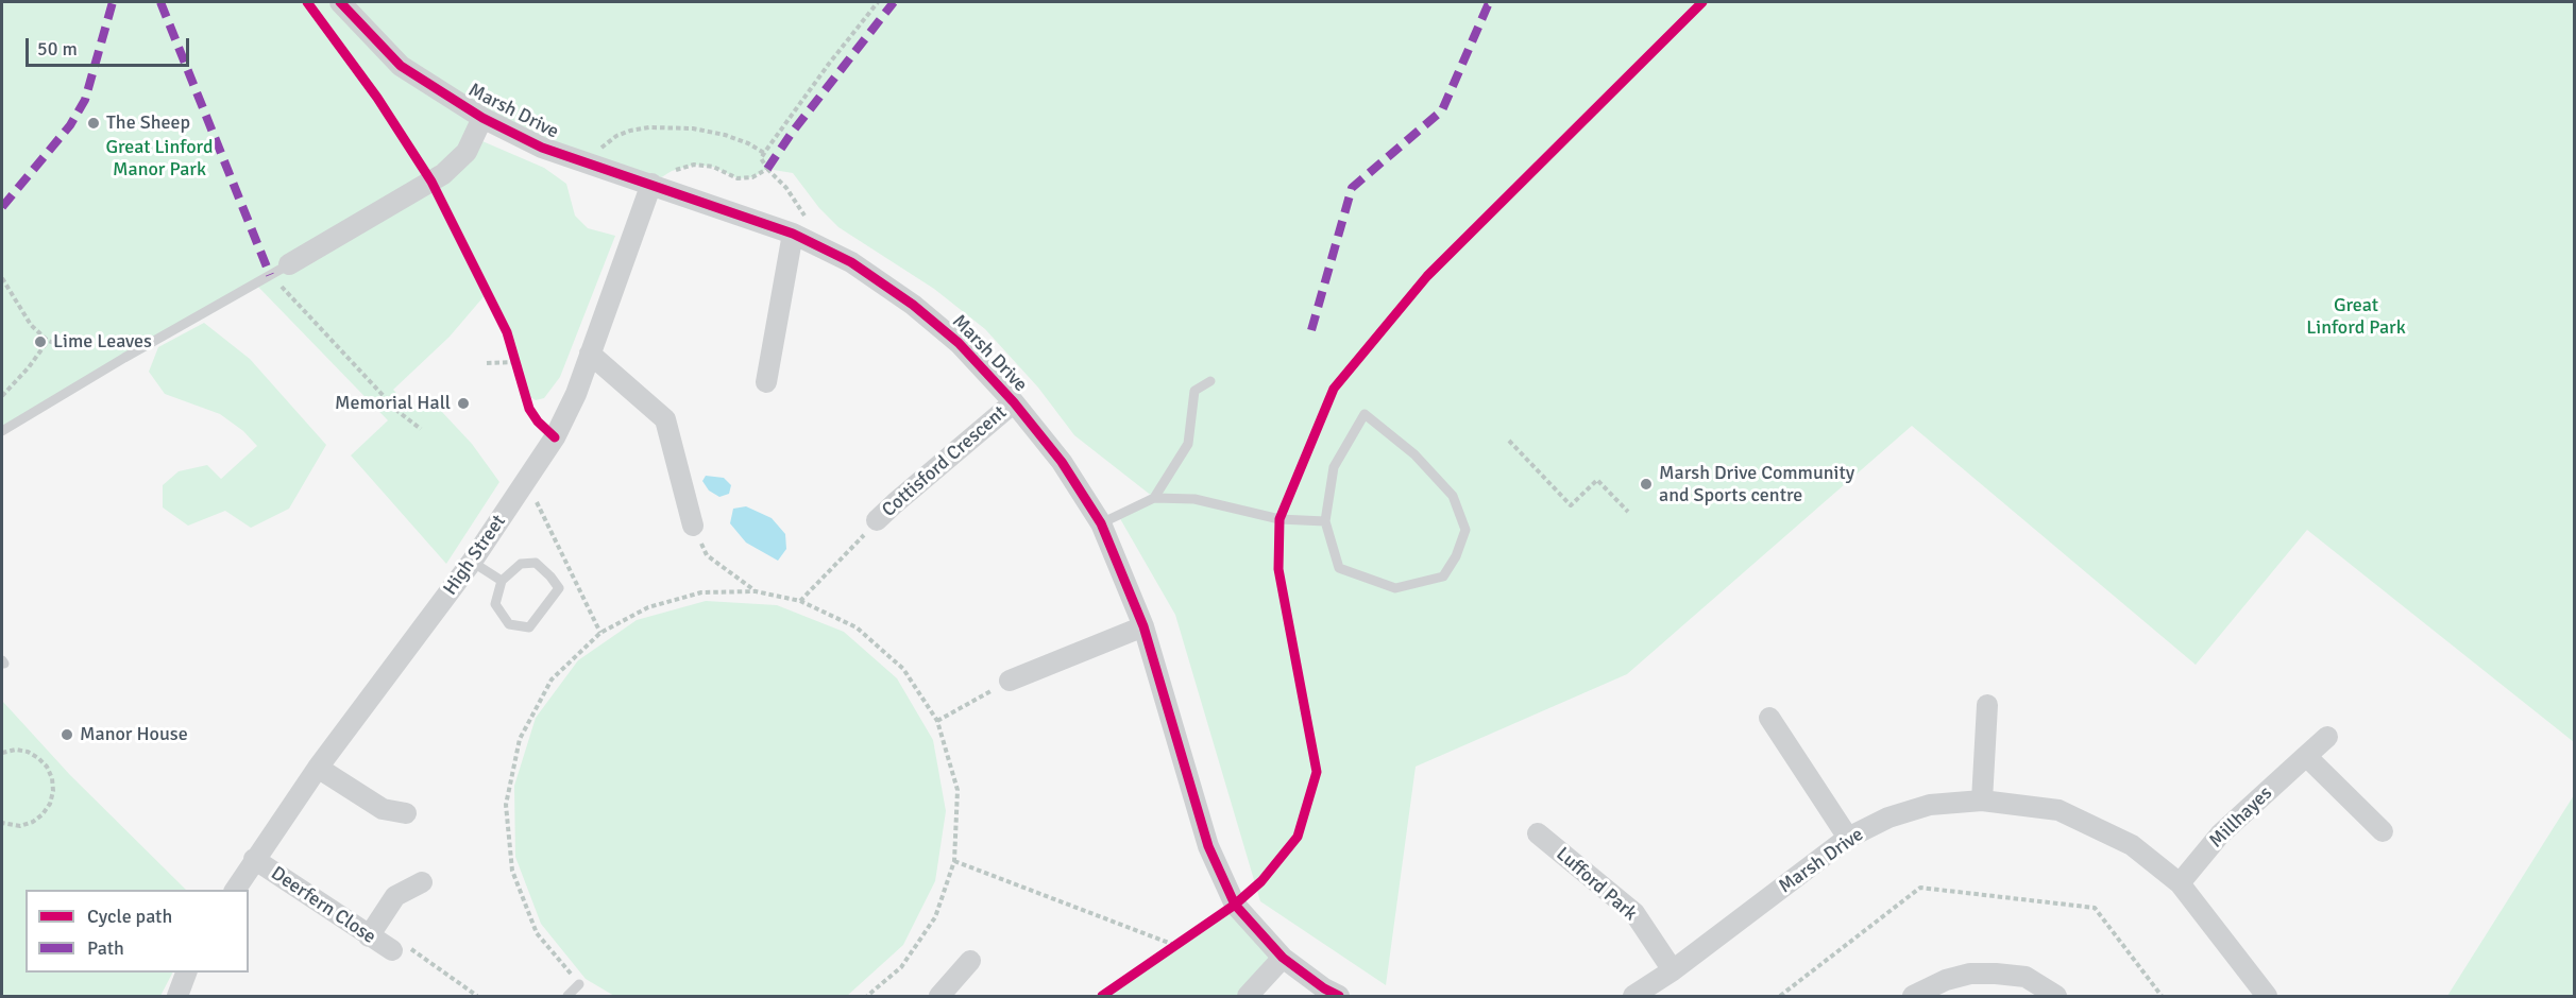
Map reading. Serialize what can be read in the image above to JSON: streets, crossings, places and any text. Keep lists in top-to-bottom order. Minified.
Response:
{"streets":{"street":["Marsh Drive","Cottisford Crescent","High Street","Millhayes","Lufford Park","Deerfern Close"]},"crossings":[["Marsh Drive","Cottisford Crescent"],["Marsh Drive","High Street"],["Marsh Drive","Millhayes"],["Marsh Drive","Lufford Park"],["High Street","Deerfern Close"]],"parks":["Great Linford Manor Park","Great Linford Park"],"places":["The Sheep","Lime Leaves","Memorial Hall","Marsh Drive Community and Sports centre","Manor House"],"legend":["Cycle path","Path"],"scale_bar":"50 m"}
